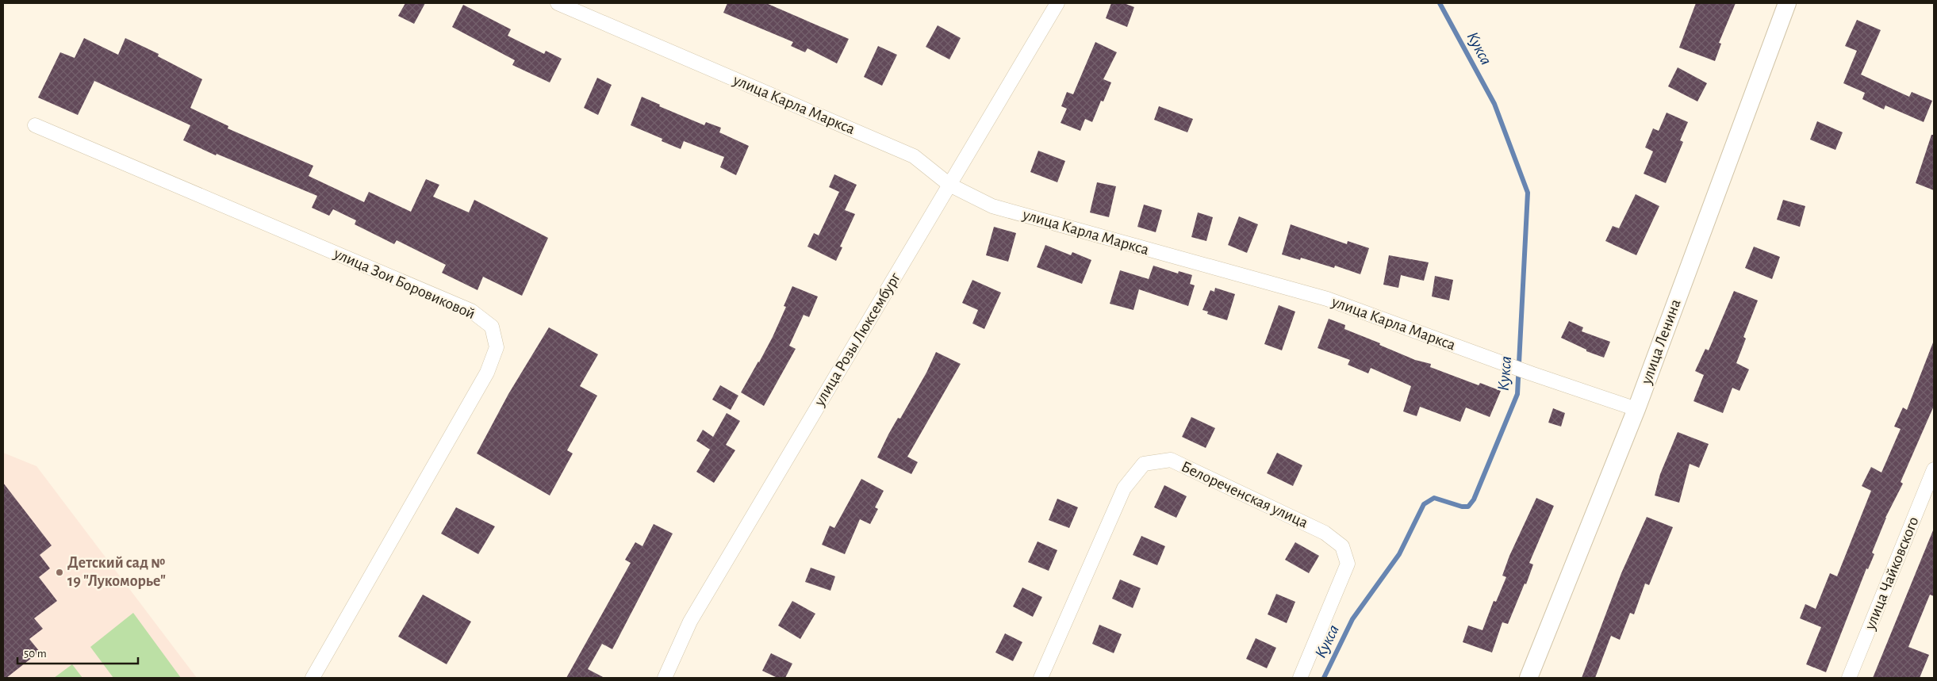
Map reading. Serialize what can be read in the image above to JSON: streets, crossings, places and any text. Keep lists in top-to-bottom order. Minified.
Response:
{"streets":{"street":["улица Карла Маркса","улица Зои Боровиковой","улица Розы Люксембург","улица Ленина","Белореченская улица","улица Чайковского"]},"crossings":[["улица Карла Маркса","улица Розы Люксембург"],["улица Карла Маркса","улица Ленина"]],"water":["Кукса"],"places":["Детский сад № 19 \"Лукоморье\""],"scale_bar":"50 m"}
